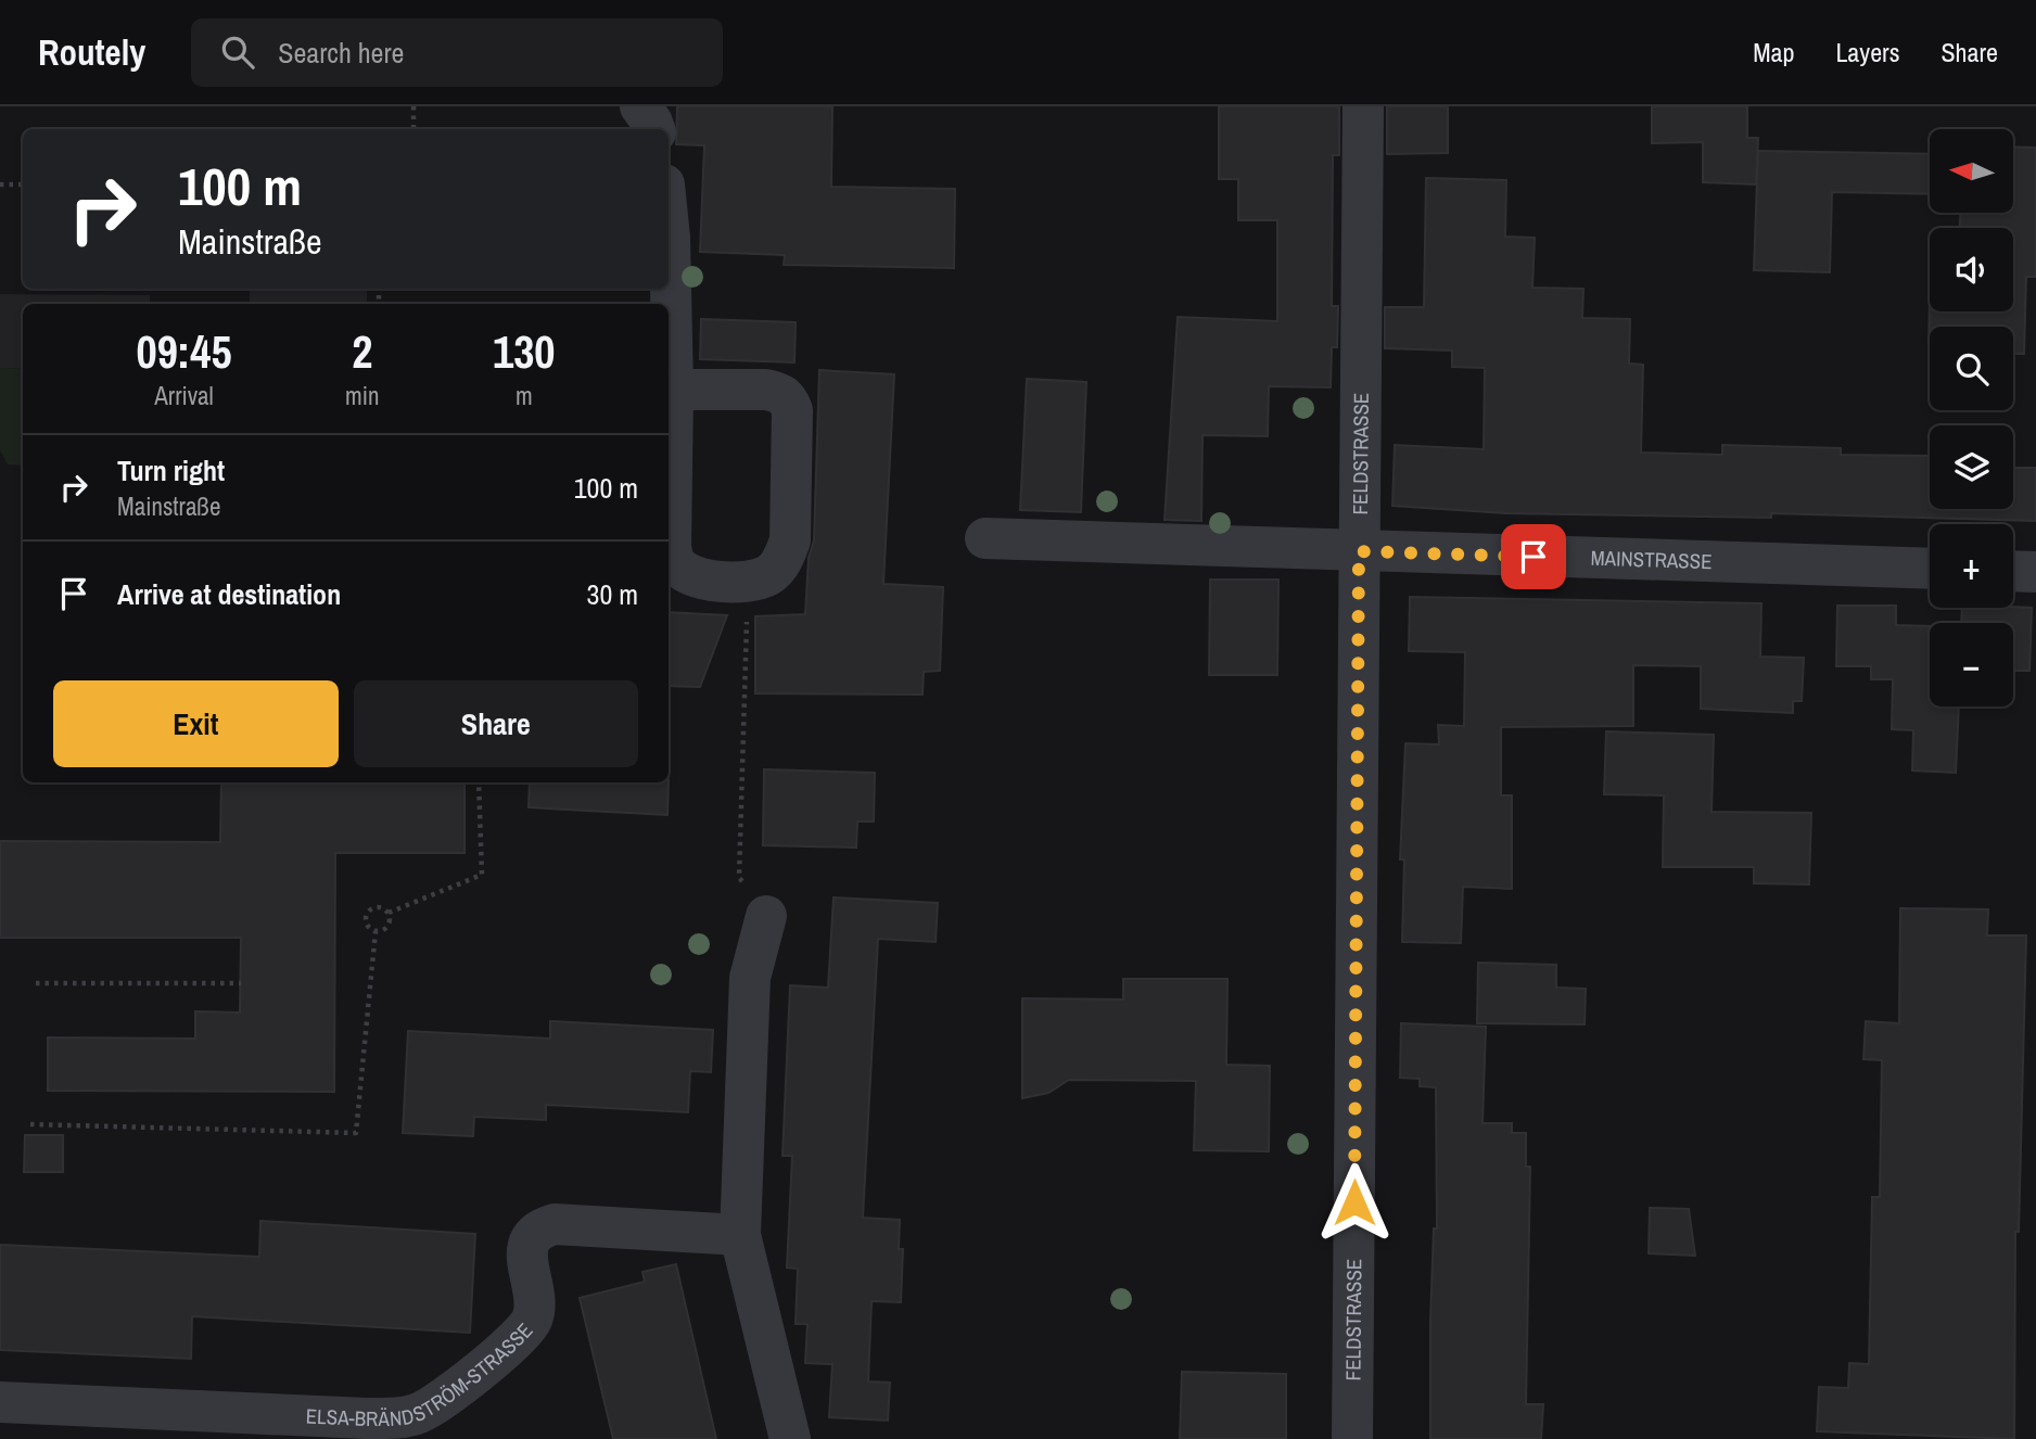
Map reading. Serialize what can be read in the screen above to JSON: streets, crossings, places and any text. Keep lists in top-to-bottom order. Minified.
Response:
{"streets":{"street":["FELDSTRASSE","MAINSTRASSE","ELSA-BRÄNDSTRÖM-STRASSE"]},"crossings":[["FELDSTRASSE","MAINSTRASSE"]],"north":"left","page":{"header":"Routely","search":"Search here","nav":["Map","Layers","Share"],"map_buttons":["+","−"],"turn":["100 m","Mainstraße"],"eta":["09:45","Arrival","2","min","130","m"],"list":[{"name":"Turn right","note":"Mainstraße","value":"100 m"},{"name":"Arrive at destination","value":"30 m"}],"buttons":["Exit","Share"]}}
